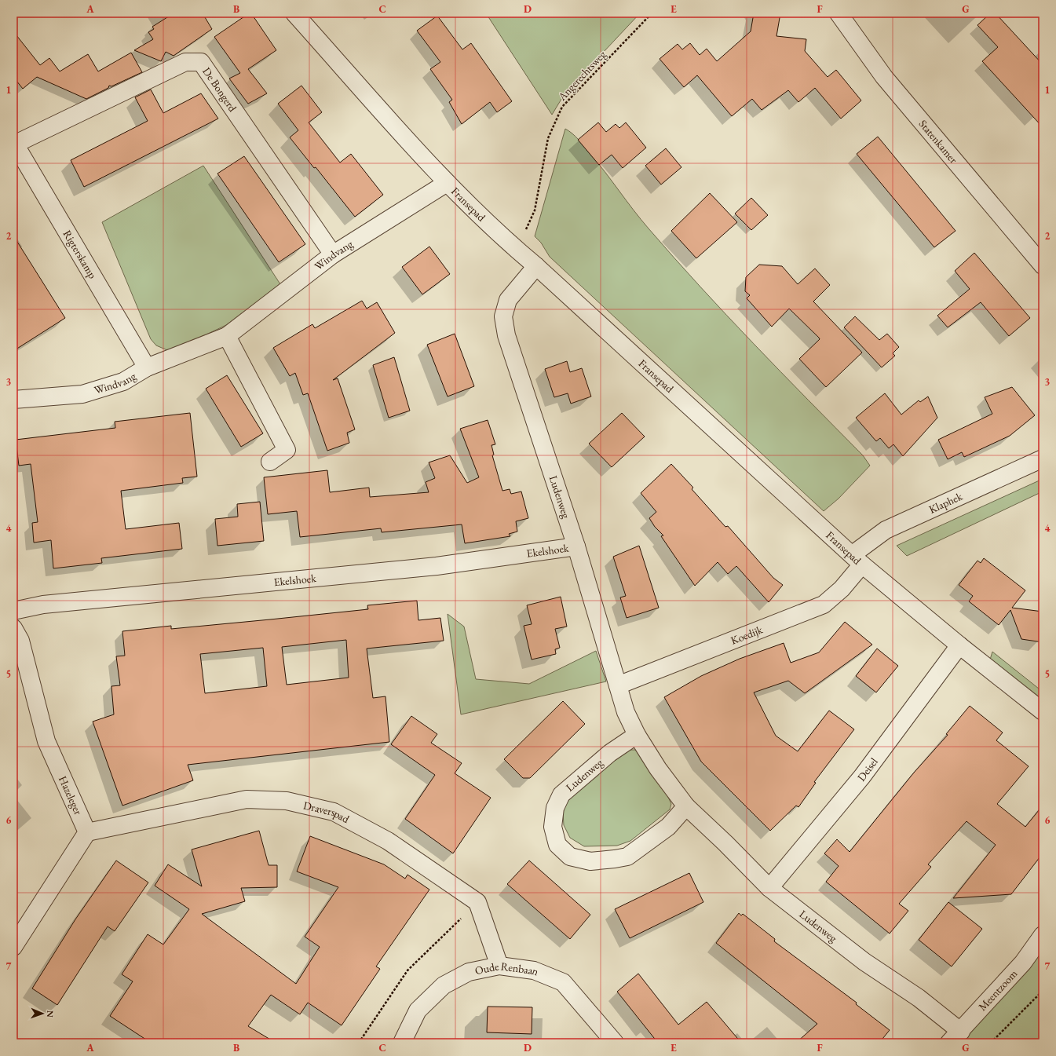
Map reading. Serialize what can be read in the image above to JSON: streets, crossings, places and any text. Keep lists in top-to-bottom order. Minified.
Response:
{"streets":{"street":["De Bongerd","Statenkamer","Fransepad","Rigterskamp","Windvang","Ludenweg","Klaphek","Ekelshoek","Koedijk","Deisel","Hazeleger","Draverspad","Oude Renbaan","Meentzoom"],"path":["Angerechtsweg"]},"crossings":[["Angerechtsweg","Fransepad"],["De Bongerd","Rigterskamp"],["De Bongerd","Windvang"],["Fransepad","Windvang"],["Fransepad","Ludenweg"],["Fransepad","Klaphek"],["Fransepad","Koedijk"],["Fransepad","Deisel"],["Rigterskamp","Windvang"],["Ludenweg","Ekelshoek"],["Ludenweg","Koedijk"],["Ludenweg","Deisel"],["Ludenweg","Meentzoom"],["Klaphek","Koedijk"],["Hazeleger","Draverspad"]],"north":"right","grid":{"columns":["A","B","C","D","E","F","G"],"rows":["1","2","3","4","5","6","7"]}}
